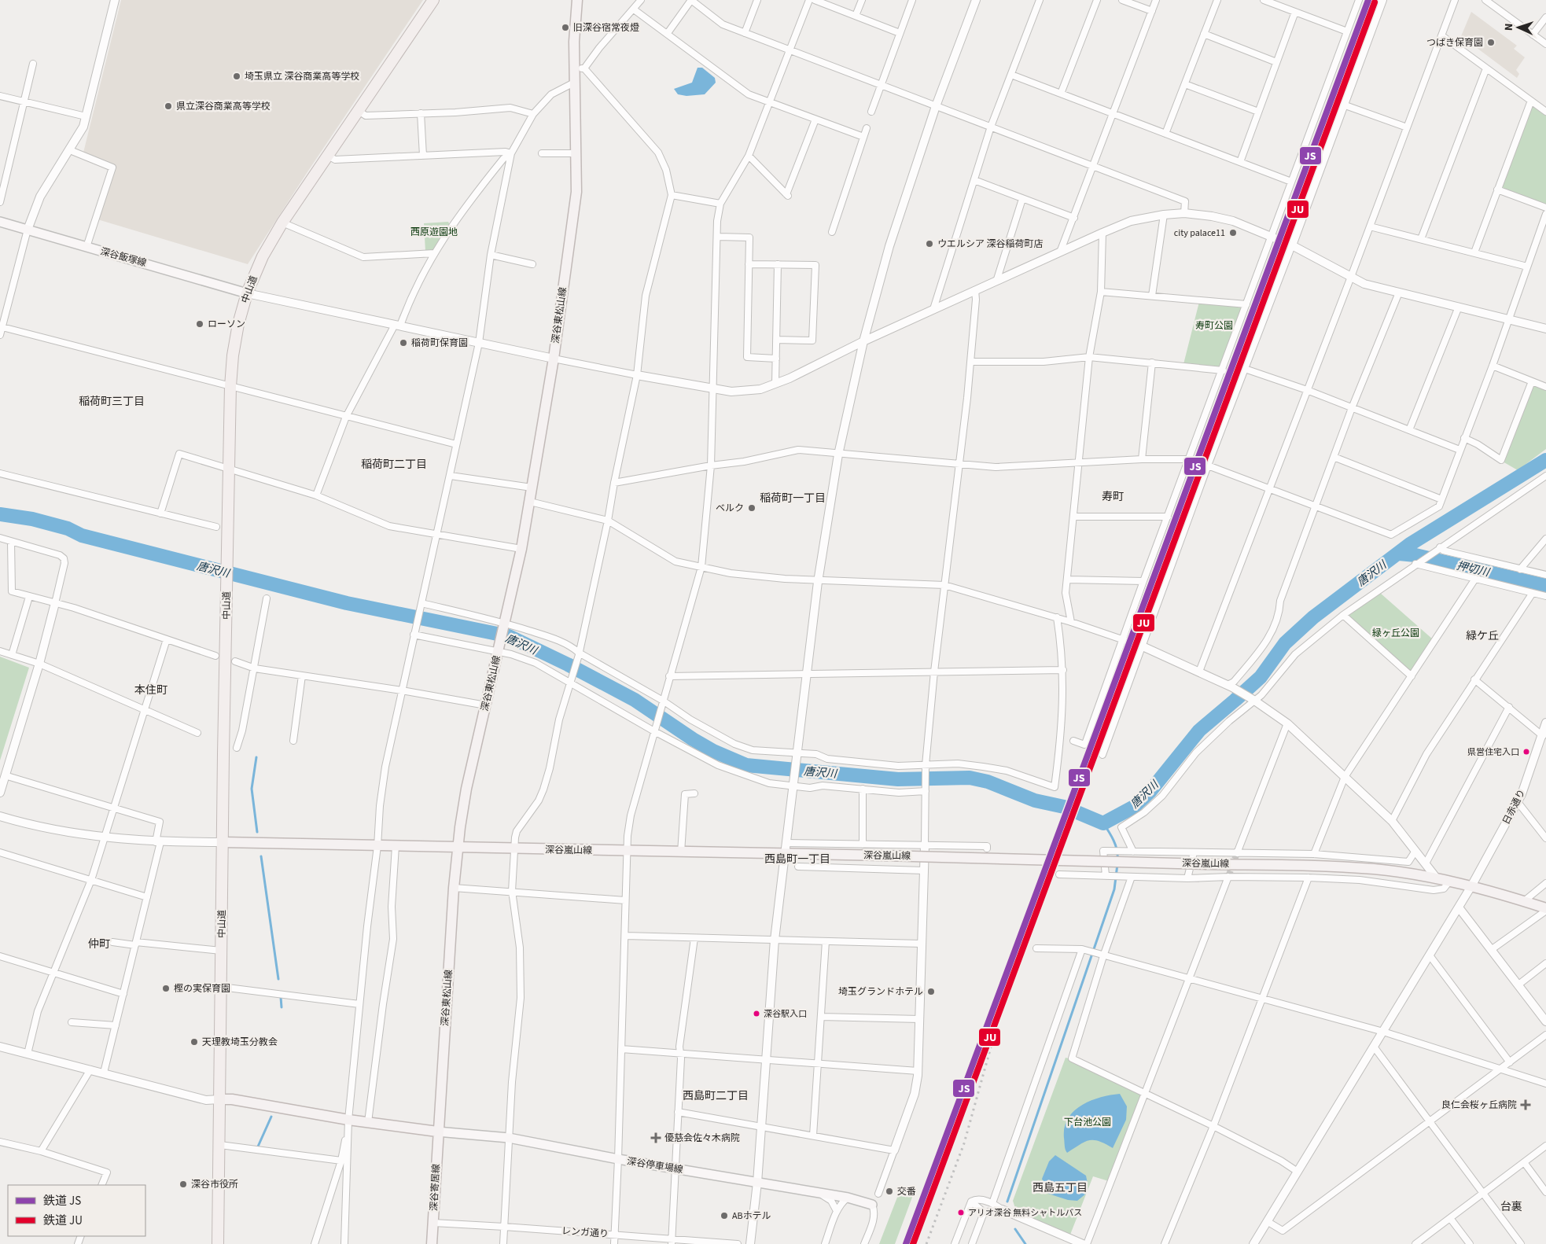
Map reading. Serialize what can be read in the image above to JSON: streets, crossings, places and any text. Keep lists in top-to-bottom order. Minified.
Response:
{"streets":{"highway":["中山道"],"main road":["深谷飯塚線","深谷東松山線","深谷嵐山線","深谷停車場線","深谷寄居線"],"street":["日赤通り","レンガ通り"]},"crossings":[["深谷飯塚線","中山道"],["中山道","深谷嵐山線"],["深谷東松山線","深谷嵐山線"],["深谷東松山線","深谷停車場線"],["深谷東松山線","深谷寄居線"],["日赤通り","深谷嵐山線"],["深谷停車場線","深谷寄居線"],["深谷寄居線","レンガ通り"]],"districts":["稲荷町三丁目","稲荷町二丁目","寿町","稲荷町一丁目","緑ケ丘","本住町","西島町一丁目","仲町","西島町二丁目","西島五丁目","台裏"],"water":["押切川","唐沢川"],"parks":["西原遊園地","寿町公園","緑ヶ丘公園","下台池公園"],"places":{"other":["旧深谷宿常夜燈","つばき保育園","埼玉県立 深谷商業高等学校","県立深谷商業高等学校","city palace11","ウエルシア 深谷稲荷町店","ローソン","稲荷町保育園","ベルク","県営住宅入口","樫の実保育園","埼玉グランドホテル","深谷駅入口","天理教埼玉分教会","深谷市役所","交番","アリオ深谷 無料シャトルバス","ABホテル"],"health":["良仁会桜ヶ丘病院","優慈会佐々木病院"]},"lines":["rail line JS","rail line JU"],"legend":["鉄道 JS","鉄道 JU"],"north":"left"}
